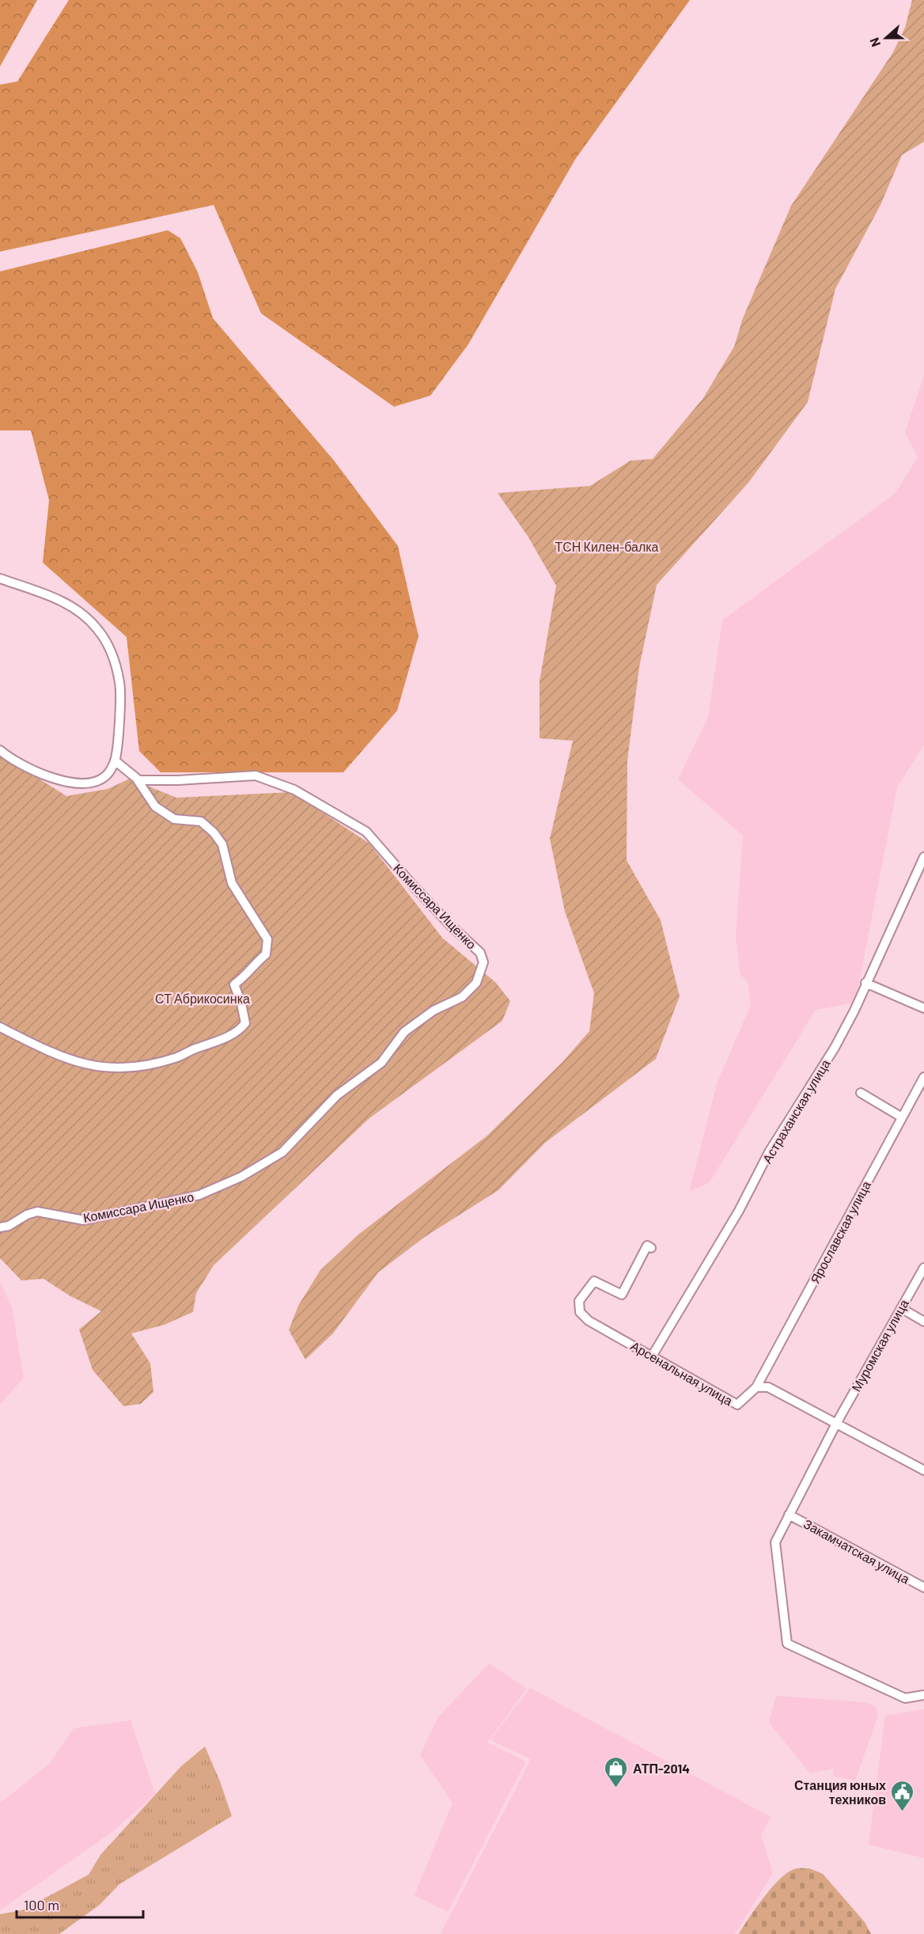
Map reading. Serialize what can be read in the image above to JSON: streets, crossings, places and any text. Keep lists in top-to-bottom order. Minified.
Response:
{"streets":{"street":["Комиссара Ищенко","Астраханская улица","Ярославская улица","Муромская улица","Арсенальная улица","Закамчатская улица"]},"crossings":[["Астраханская улица","Арсенальная улица"],["Ярославская улица","Арсенальная улица"],["Муромская улица","Закамчатская улица"]],"parks":["ТСН Килен-балка","СТ Абрикосинка"],"places":{"shop":["АТП-2014"],"public building":["Станция юных техников"]},"scale_bar":"100 m","north":"left"}
